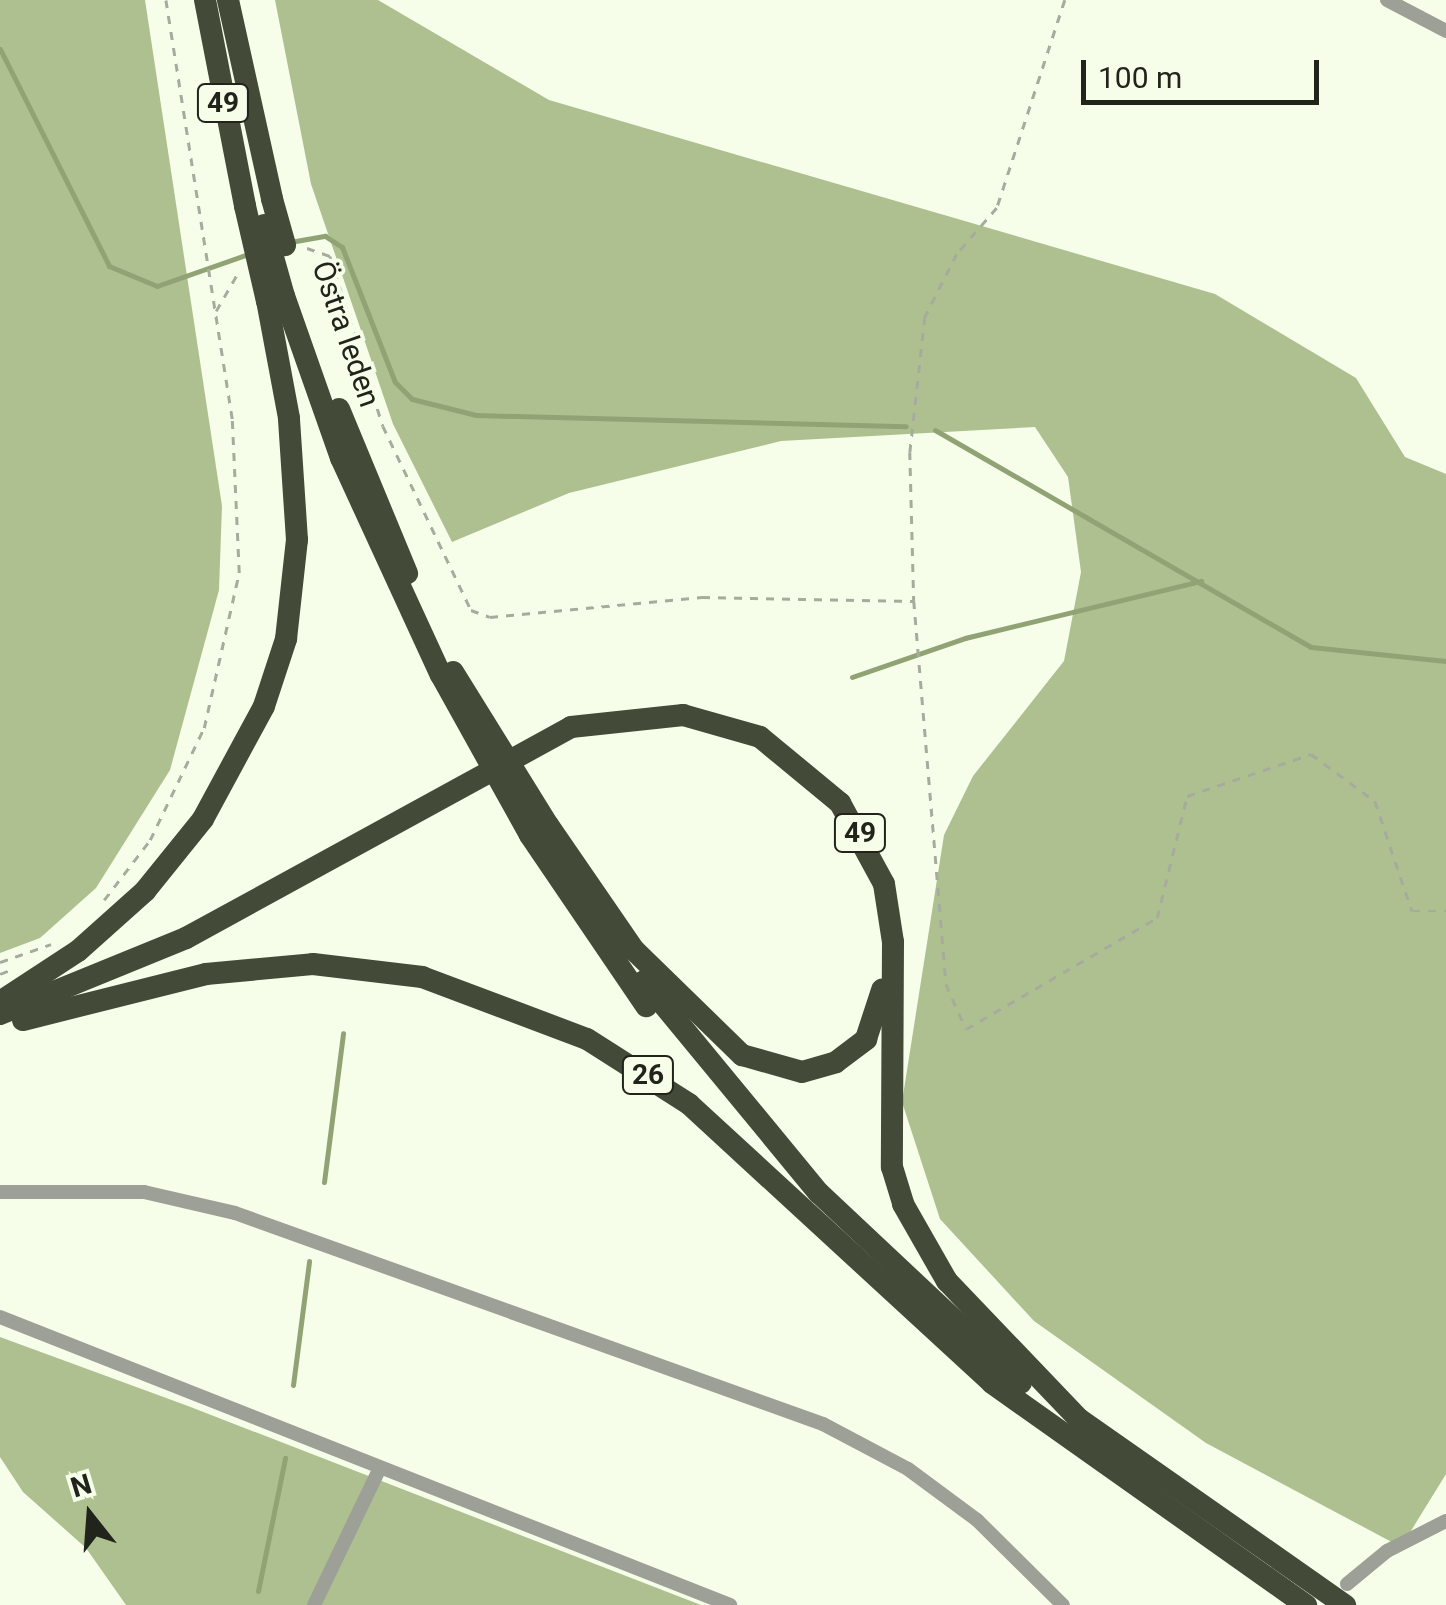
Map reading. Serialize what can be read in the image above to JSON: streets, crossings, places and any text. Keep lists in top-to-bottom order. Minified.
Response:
{"streets":{"highway":["49","Östra leden","26"]},"crossings":[["49","26"],["Östra leden","26"]],"scale_bar":"100 m","north":"top"}
